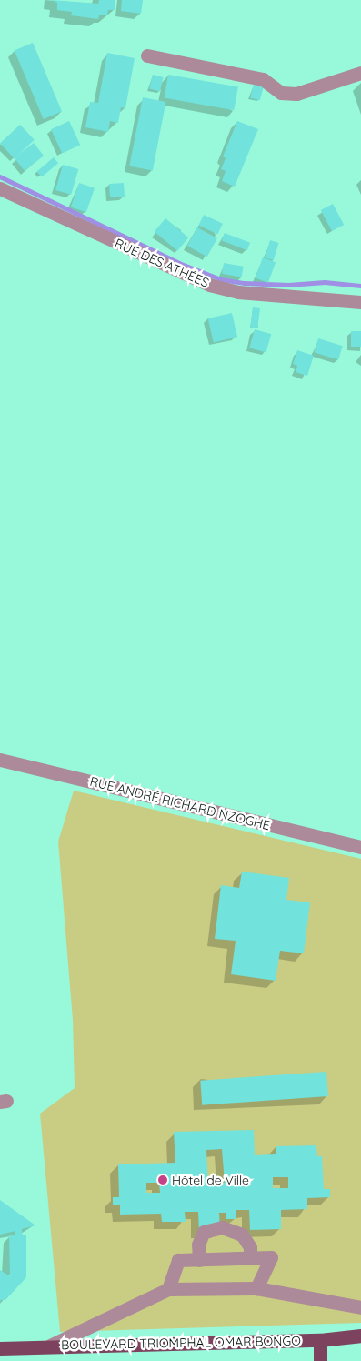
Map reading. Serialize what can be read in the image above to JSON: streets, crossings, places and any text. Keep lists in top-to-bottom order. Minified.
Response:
{"streets":{"main road":["BOULEVARD TRIOMPHAL OMAR BONGO"],"street":["RUE DES ATHÉES","RUE ANDRÉ RICHARD NZOGHE"]},"places":["Hôtel de Ville"]}
